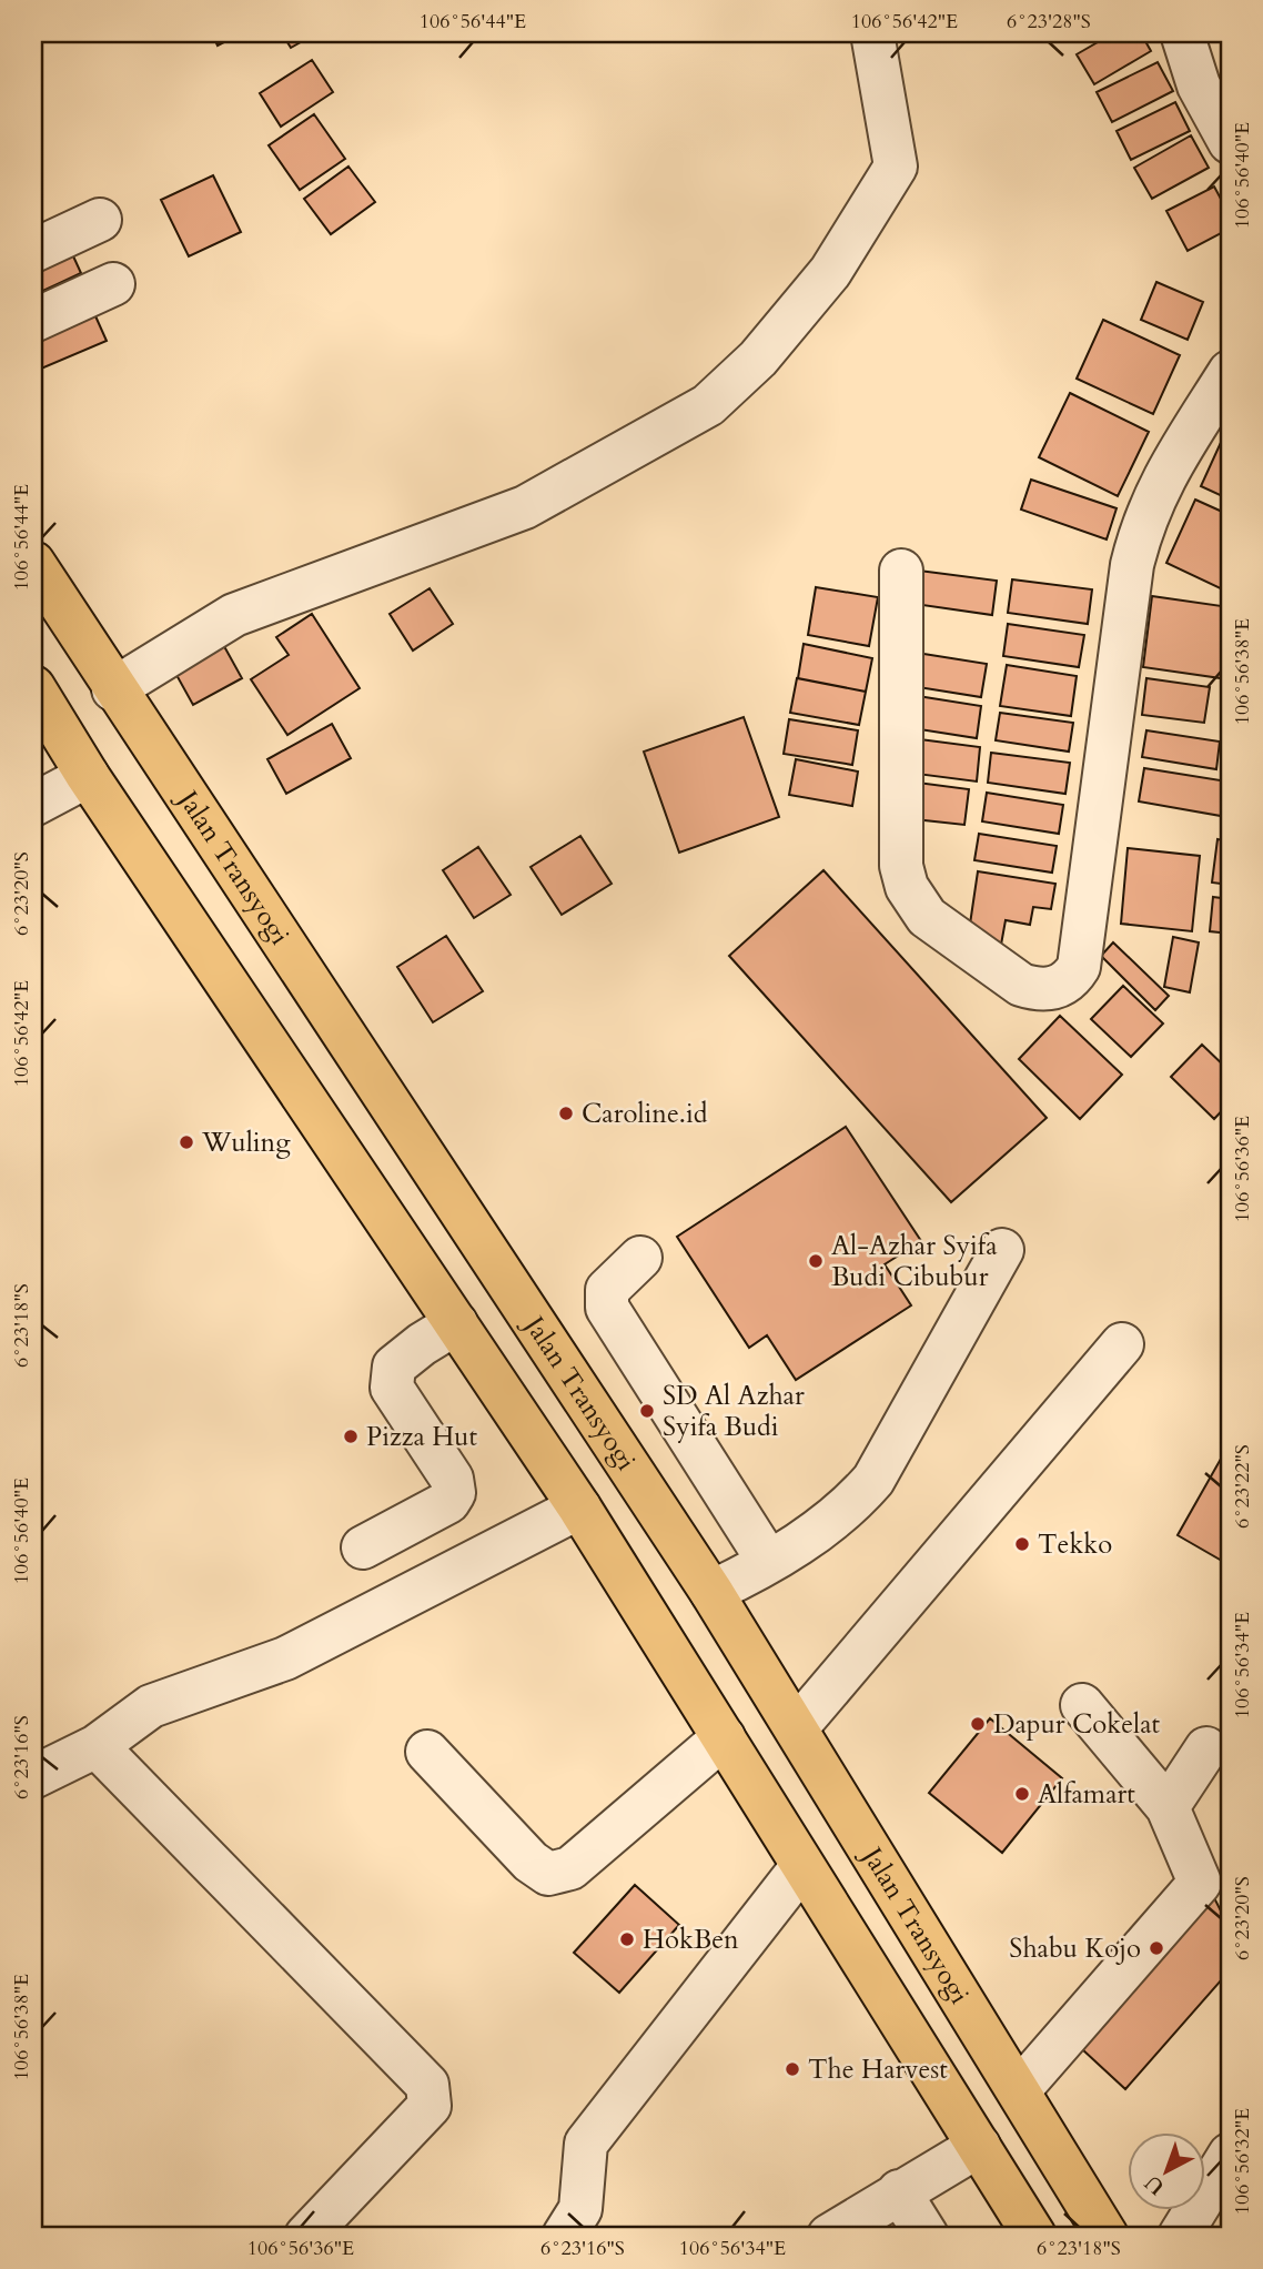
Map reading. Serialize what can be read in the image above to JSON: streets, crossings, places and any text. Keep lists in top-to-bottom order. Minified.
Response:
{"streets":{"highway":["Jalan Transyogi"]},"places":["Caroline.id","Wuling","Al-Azhar Syifa Budi Cibubur","SD Al Azhar Syifa Budi","Pizza Hut","Tekko","Dapur Cokelat","Alfamart","HokBen","Shabu Kojo","The Harvest"],"north":"bottom left","coordinates":["106°56'44\"E","106°56'42\"E","6°23'28\"S","106°56'40\"E","106°56'38\"E","6°23'20\"S","106°56'36\"E","6°23'18\"S","6°23'22\"S","106°56'34\"E","6°23'16\"S","106°56'32\"E"]}
